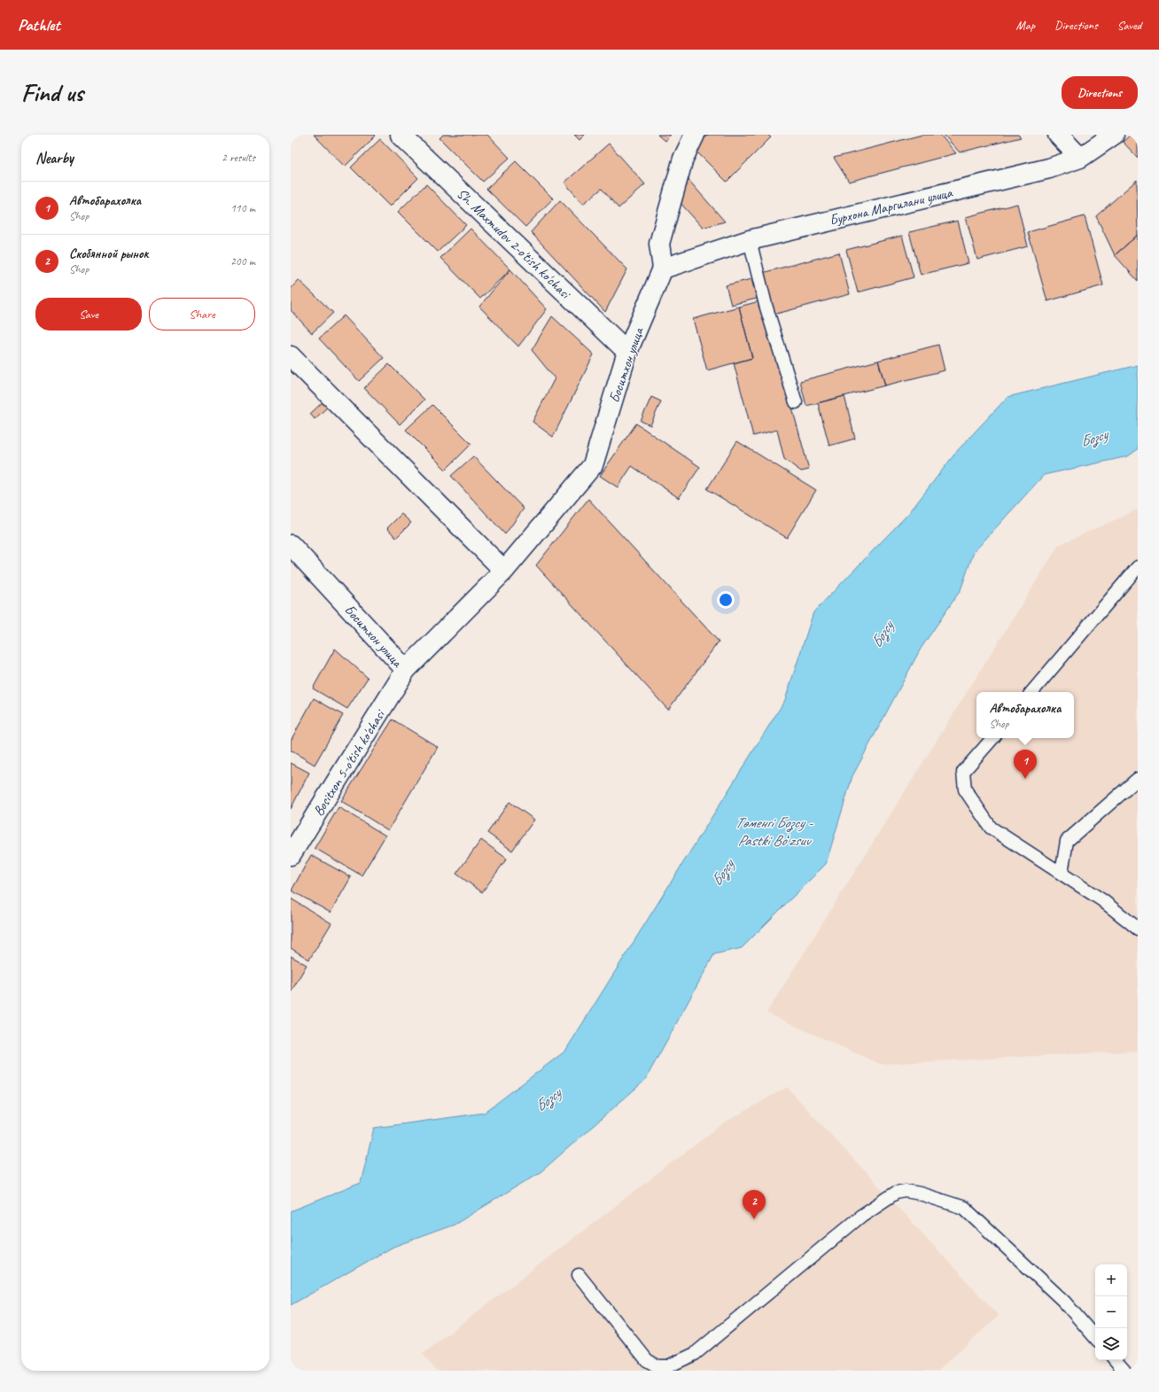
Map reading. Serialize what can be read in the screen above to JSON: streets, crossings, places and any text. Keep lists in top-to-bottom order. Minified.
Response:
{"streets":{"street":["Бурхона Маргилани улица","Sh. Maxmudov 2-o'tish ko'chasi","Боситхон улица","Bositxon 5-o'tish ko'chasi"]},"crossings":[["Бурхона Маргилани улица","Боситхон улица"],["Sh. Maxmudov 2-o'tish ko'chasi","Боситхон улица"],["Боситхон улица","Bositxon 5-o'tish ko'chasi"]],"water":["Бозсу","Төменгі Бозсу - Pastki Boʻzsuv"],"page":{"header":"Pathlet","nav":["Map","Directions","Saved"],"buttons":["Directions",["Save","Share"]],"title":"Find us","heading":["Nearby","2 results"],"list":[{"mark":"1","name":"Автобарахолка","note":"Shop","value":"110 m"},{"mark":"2","name":"Скобянной рынок","note":"Shop","value":"200 m"}],"popup":["Автобарахолка","Shop"],"pins":["1","2"],"map_buttons":["+","−"]}}
